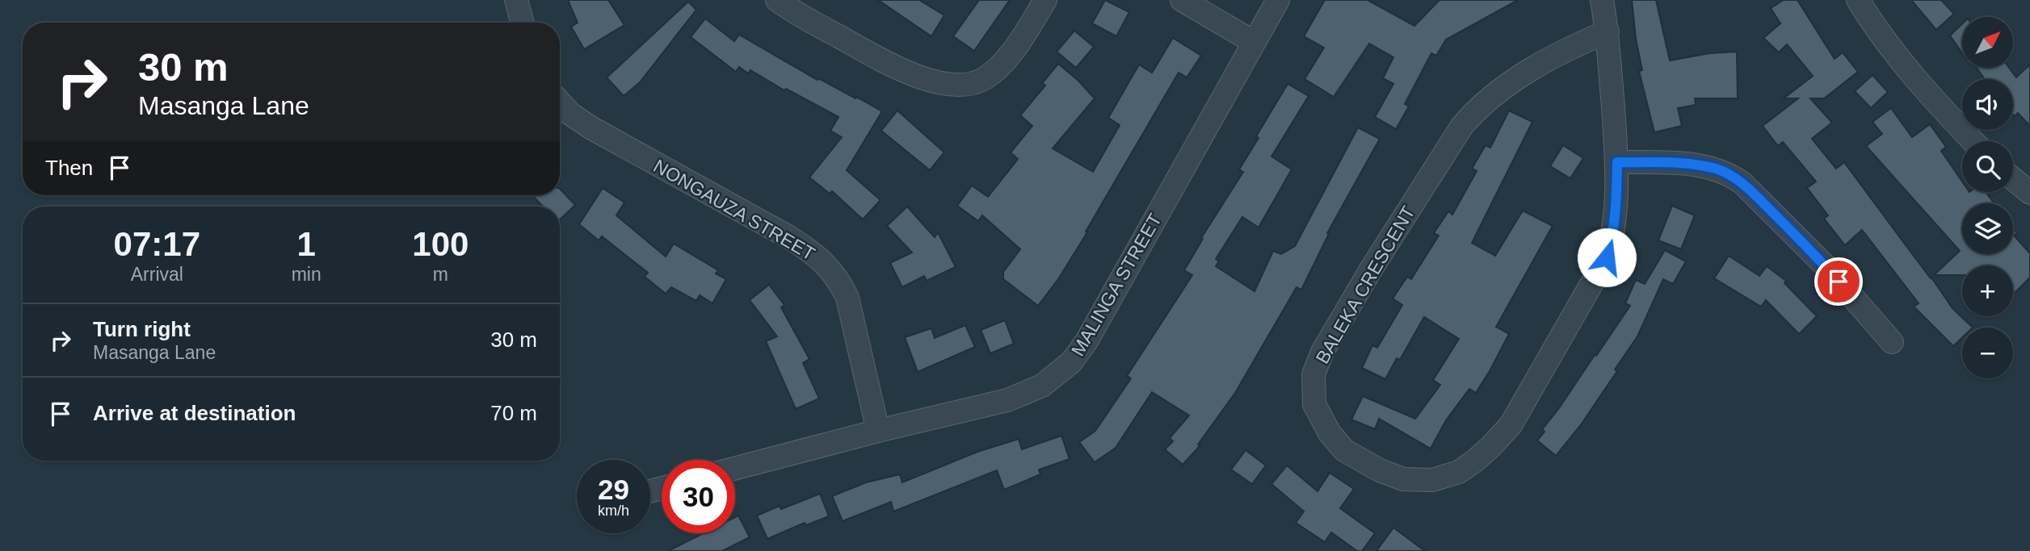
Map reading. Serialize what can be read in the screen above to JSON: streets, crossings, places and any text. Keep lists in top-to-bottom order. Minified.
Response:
{"streets":{"street":["NONGAUZA STREET","MALINGA STREET","BALEKA CRESCENT"]},"crossings":[["NONGAUZA STREET","MALINGA STREET"]],"north":"top right","page":{"map_buttons":["+","−"],"turn":["30 m","Masanga Lane"],"then":"Then","eta":["07:17","Arrival","1","min","100","m"],"list":[{"name":"Turn right","note":"Masanga Lane","value":"30 m"},{"name":"Arrive at destination","value":"70 m"}],"speed":"29 km/h","limit":"30"}}
